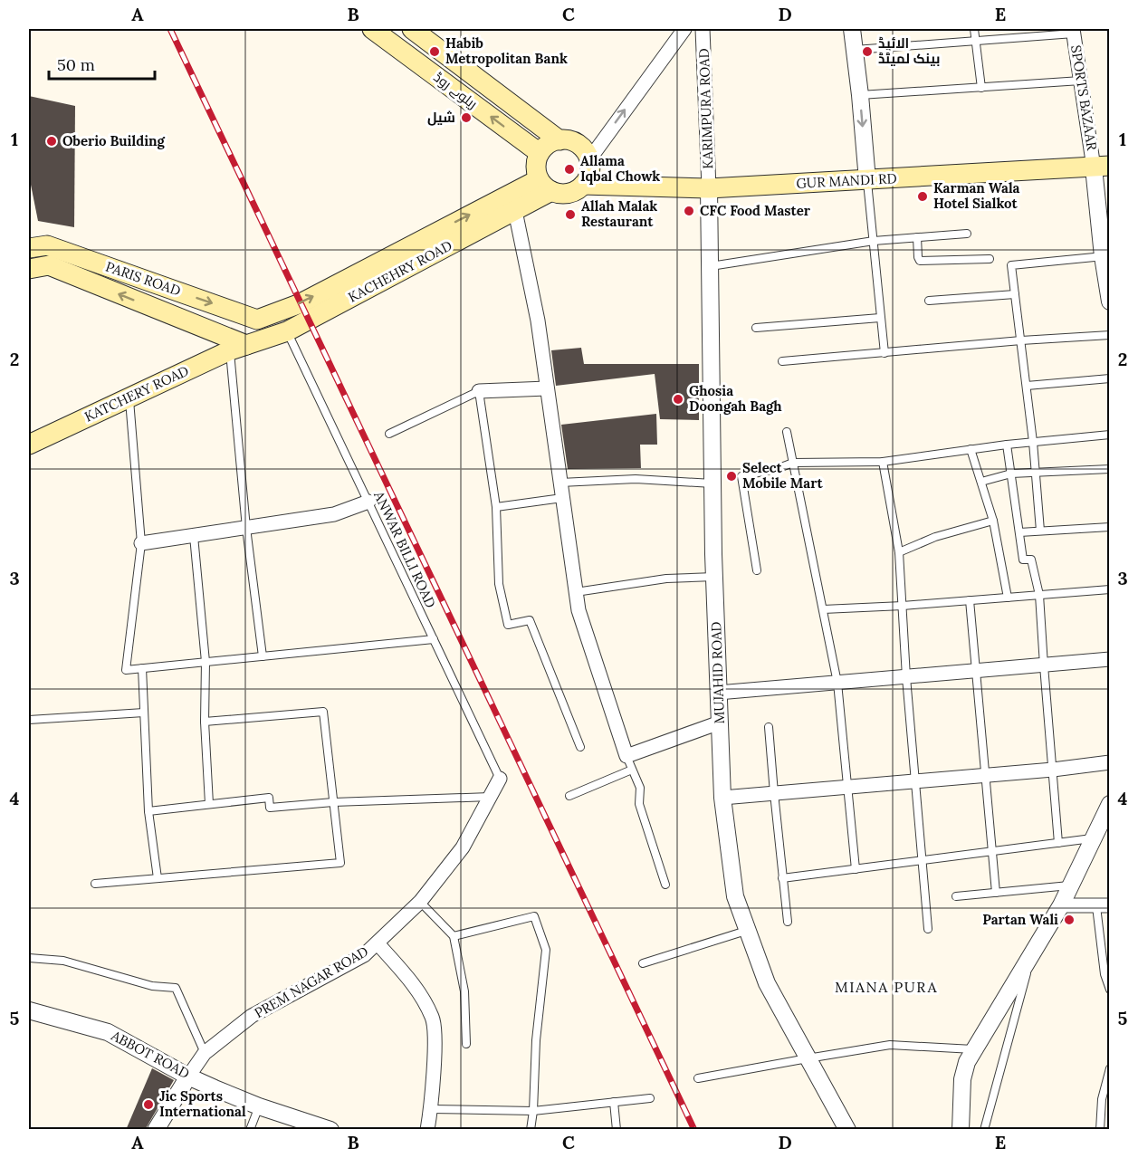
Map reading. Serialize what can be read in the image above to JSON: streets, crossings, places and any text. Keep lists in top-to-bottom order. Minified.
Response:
{"streets":{"main road":["ریلوے روڈ","GUR MANDI RD","KACHEHRY ROAD","PARIS ROAD","KATCHERY ROAD"],"street":["SPORTS BAZAAR","KARIMPURA ROAD","MUJAHID ROAD","PREM NAGAR ROAD","ABBOT ROAD"],"lane":["ANWAR BILLI ROAD"]},"crossings":[["ریلوے روڈ","GUR MANDI RD"],["ریلوے روڈ","KACHEHRY ROAD"],["SPORTS BAZAAR","GUR MANDI RD"],["KARIMPURA ROAD","GUR MANDI RD"],["KARIMPURA ROAD","MUJAHID ROAD"],["GUR MANDI RD","KACHEHRY ROAD"],["GUR MANDI RD","MUJAHID ROAD"],["KACHEHRY ROAD","PARIS ROAD"],["KACHEHRY ROAD","KATCHERY ROAD"],["KACHEHRY ROAD","ANWAR BILLI ROAD"],["PARIS ROAD","KATCHERY ROAD"],["ANWAR BILLI ROAD","PREM NAGAR ROAD"],["PREM NAGAR ROAD","ABBOT ROAD"]],"districts":["MIANA PURA"],"places":["Habib Metropolitan Bank","الائیڈ بینک لمیٹڈ","شیل","Oberio Building","Allama Iqbal Chowk","Karman Wala Hotel Sialkot","CFC Food Master","Allah Malak Restaurant","Ghosia Doongah Bagh","Select Mobile Mart","Partan Wali","Jic Sports International"],"scale_bar":"50 m","grid":{"columns":["A","B","C","D","E"],"rows":["1","2","3","4","5"]}}
